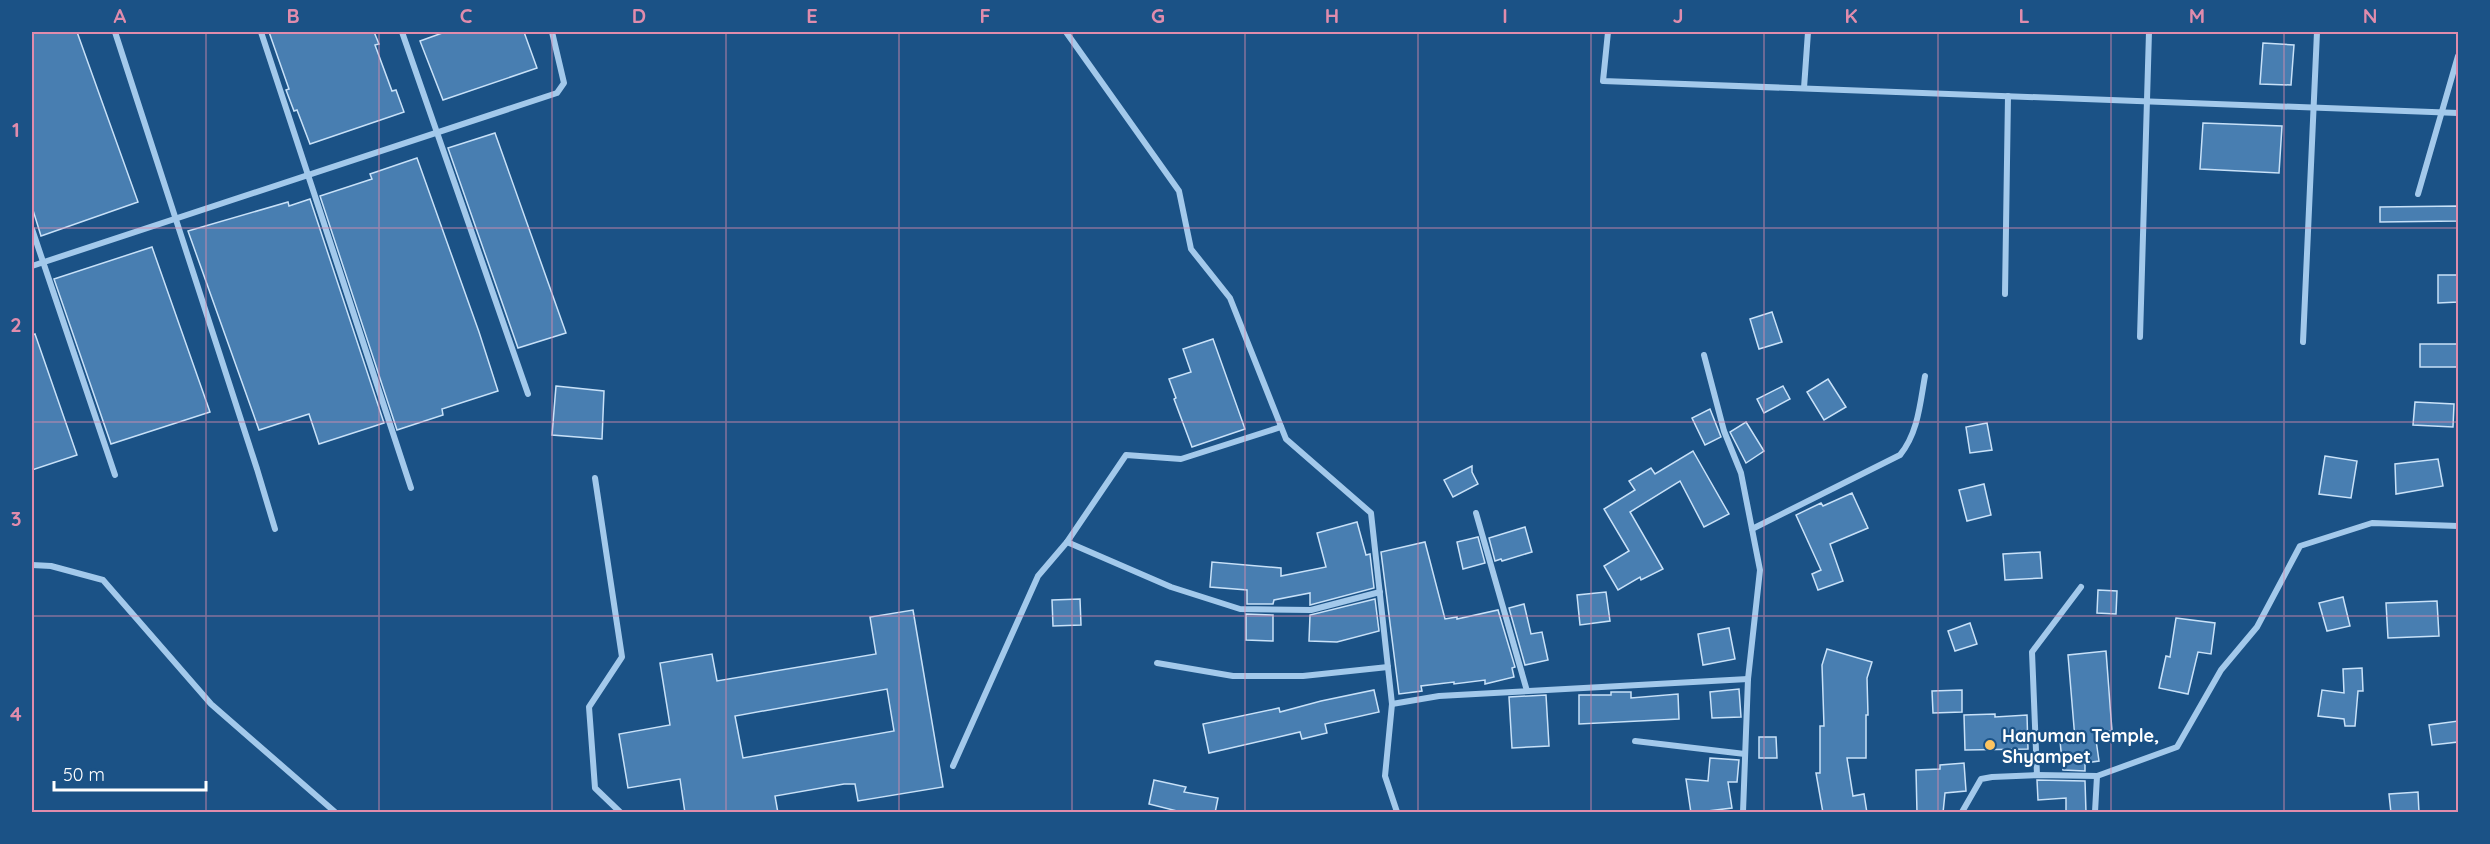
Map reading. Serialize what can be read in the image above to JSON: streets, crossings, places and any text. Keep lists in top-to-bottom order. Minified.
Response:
{"places":["Hanuman Temple, Shyampet"],"scale_bar":"50 m","grid":{"columns":["A","B","C","D","E","F","G","H","I","J","K","L","M","N"],"rows":["1","2","3","4"]}}
